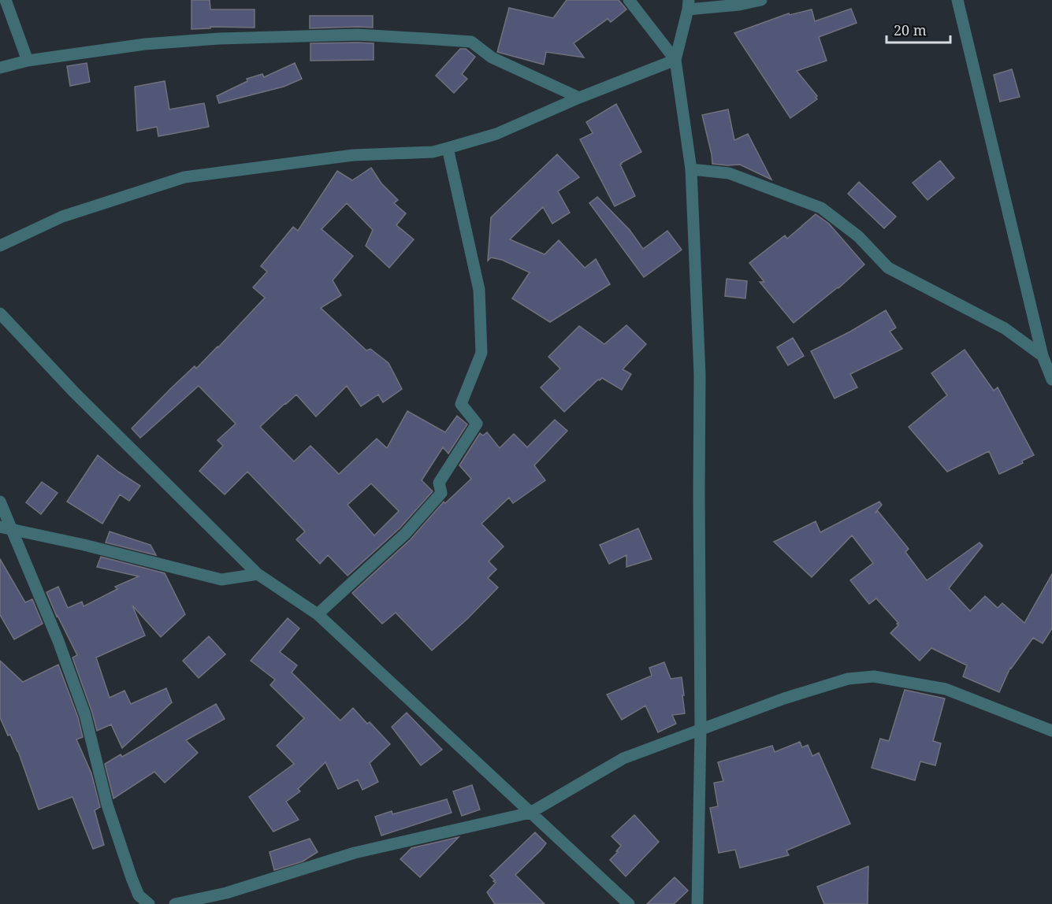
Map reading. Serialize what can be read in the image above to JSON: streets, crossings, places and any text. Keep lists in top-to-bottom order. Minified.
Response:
{"scale_bar":"20 m"}
